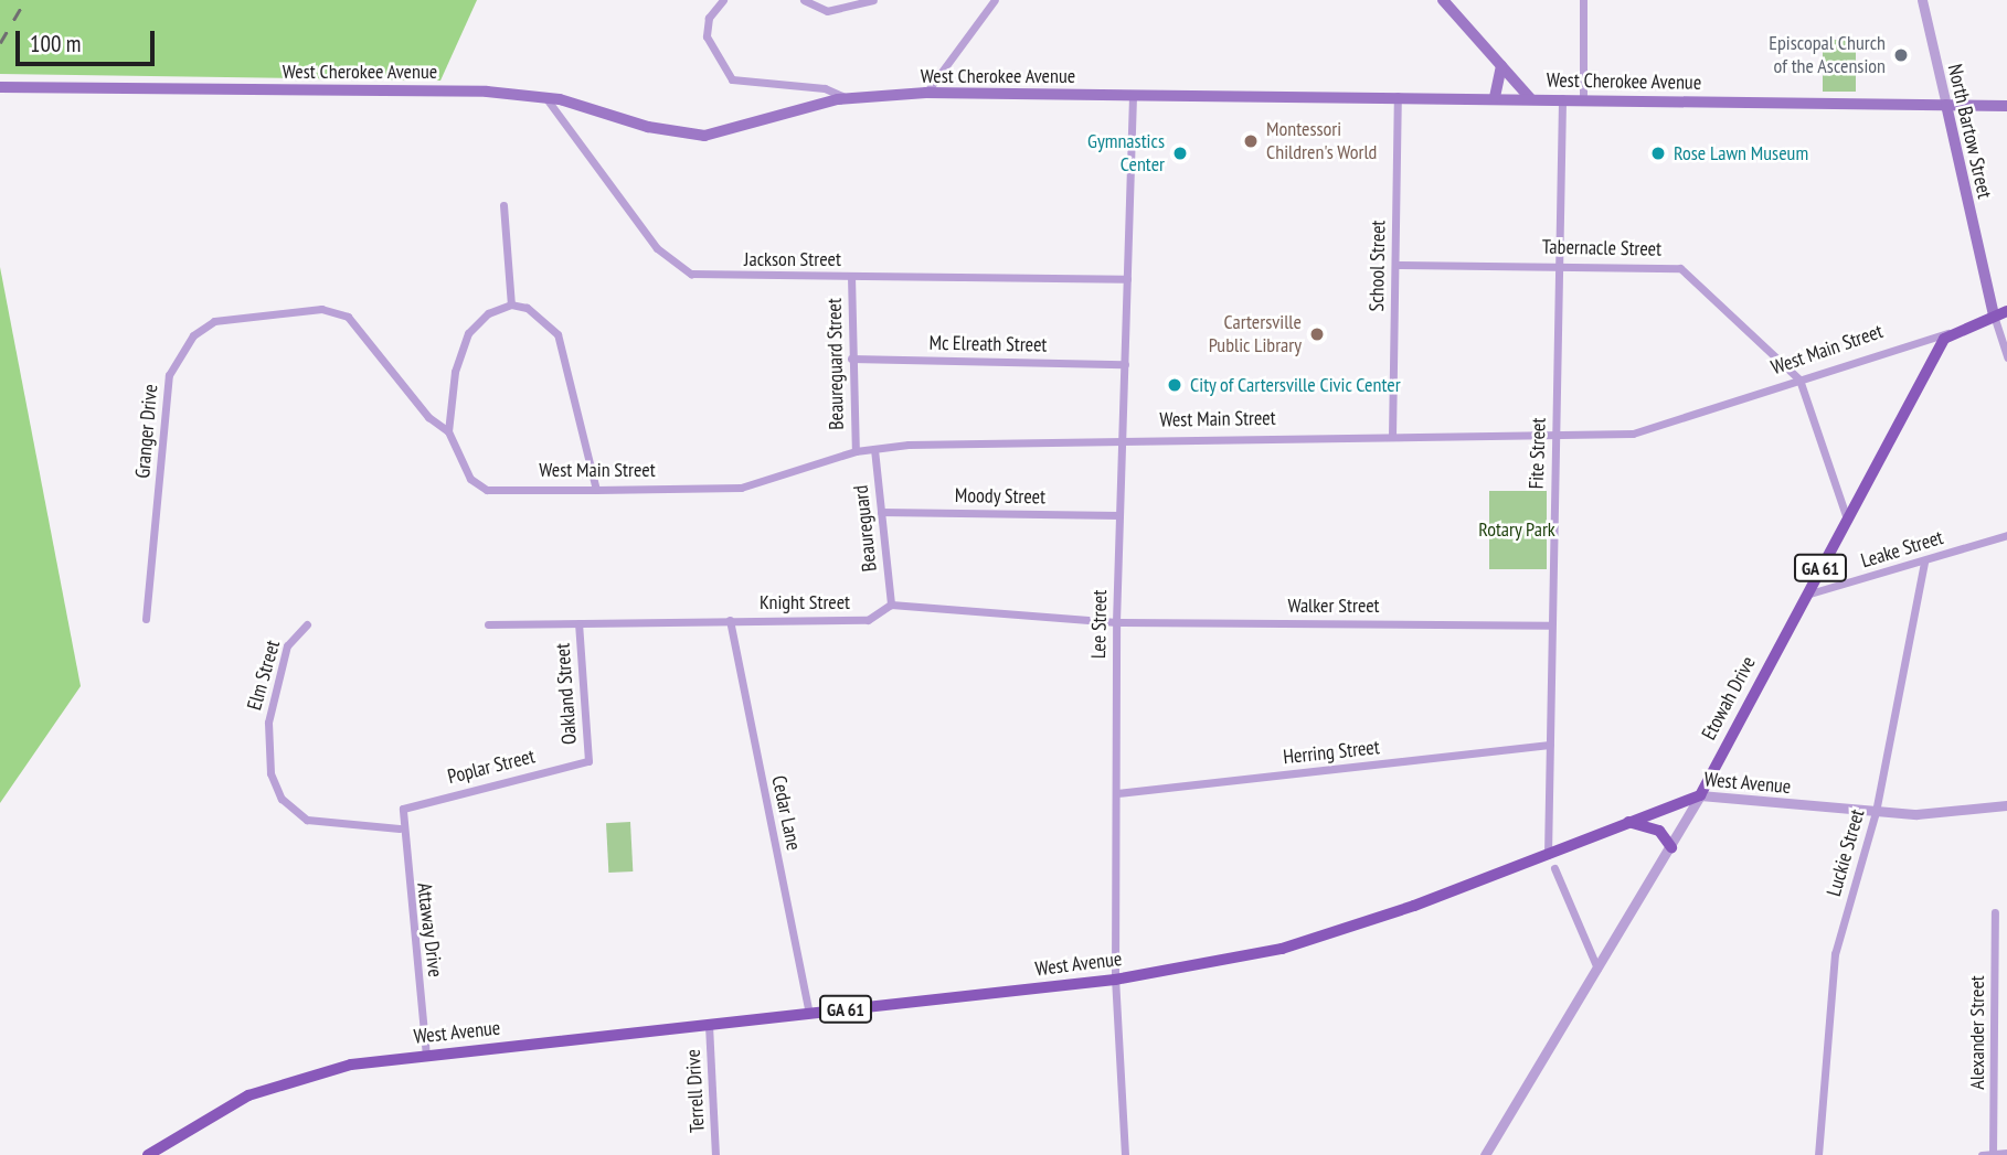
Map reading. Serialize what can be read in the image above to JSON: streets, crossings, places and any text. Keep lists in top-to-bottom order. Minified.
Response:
{"streets":{"main road":["West Cherokee Avenue","North Bartow Street","West Main Street","GA 61","Etowah Drive","West Avenue"],"street":["Tabernacle Street","Jackson Street","School Street","Mc Elreath Street","Beaureguard Street","Granger Drive","Fite Street","Moody Street","Beaureguard","Leake Street","Knight Street","Walker Street","Lee Street","Elm Street","Oakland Street","Herring Street","Poplar Street","Cedar Lane","Luckie Street","Attaway Drive","Alexander Street","Terrell Drive"]},"crossings":[["West Cherokee Avenue","North Bartow Street"],["West Cherokee Avenue","Jackson Street"],["West Cherokee Avenue","School Street"],["West Cherokee Avenue","Fite Street"],["West Cherokee Avenue","Lee Street"],["North Bartow Street","West Main Street"],["Tabernacle Street","School Street"],["Tabernacle Street","West Main Street"],["Tabernacle Street","Fite Street"],["Tabernacle Street","Etowah Drive"],["Jackson Street","Beaureguard Street"],["Jackson Street","Lee Street"],["School Street","West Main Street"],["Mc Elreath Street","Beaureguard Street"],["Mc Elreath Street","Lee Street"],["West Main Street","Beaureguard Street"],["West Main Street","Granger Drive"],["West Main Street","Fite Street"],["West Main Street","Beaureguard"],["West Main Street","Lee Street"],["West Main Street","Etowah Drive"],["Fite Street","Walker Street"],["Fite Street","Herring Street"],["Fite Street","West Avenue"],["Moody Street","Beaureguard"],["Moody Street","Lee Street"],["Beaureguard","Knight Street"],["Leake Street","Etowah Drive"],["Leake Street","Luckie Street"],["Knight Street","Walker Street"],["Knight Street","Lee Street"],["Knight Street","Oakland Street"],["Knight Street","Cedar Lane"],["Walker Street","Lee Street"],["Lee Street","Herring Street"],["Lee Street","West Avenue"],["Elm Street","Attaway Drive"],["Oakland Street","Poplar Street"],["Etowah Drive","West Avenue"],["Poplar Street","Attaway Drive"],["West Avenue","Cedar Lane"],["West Avenue","Luckie Street"],["West Avenue","Attaway Drive"],["West Avenue","Terrell Drive"]],"parks":["Rotary Park"],"places":["Episcopal Church of the Ascension","Montessori Children's World","Gymnastics Center","Rose Lawn Museum","Cartersville Public Library","City of Cartersville Civic Center"],"scale_bar":"100 m"}
